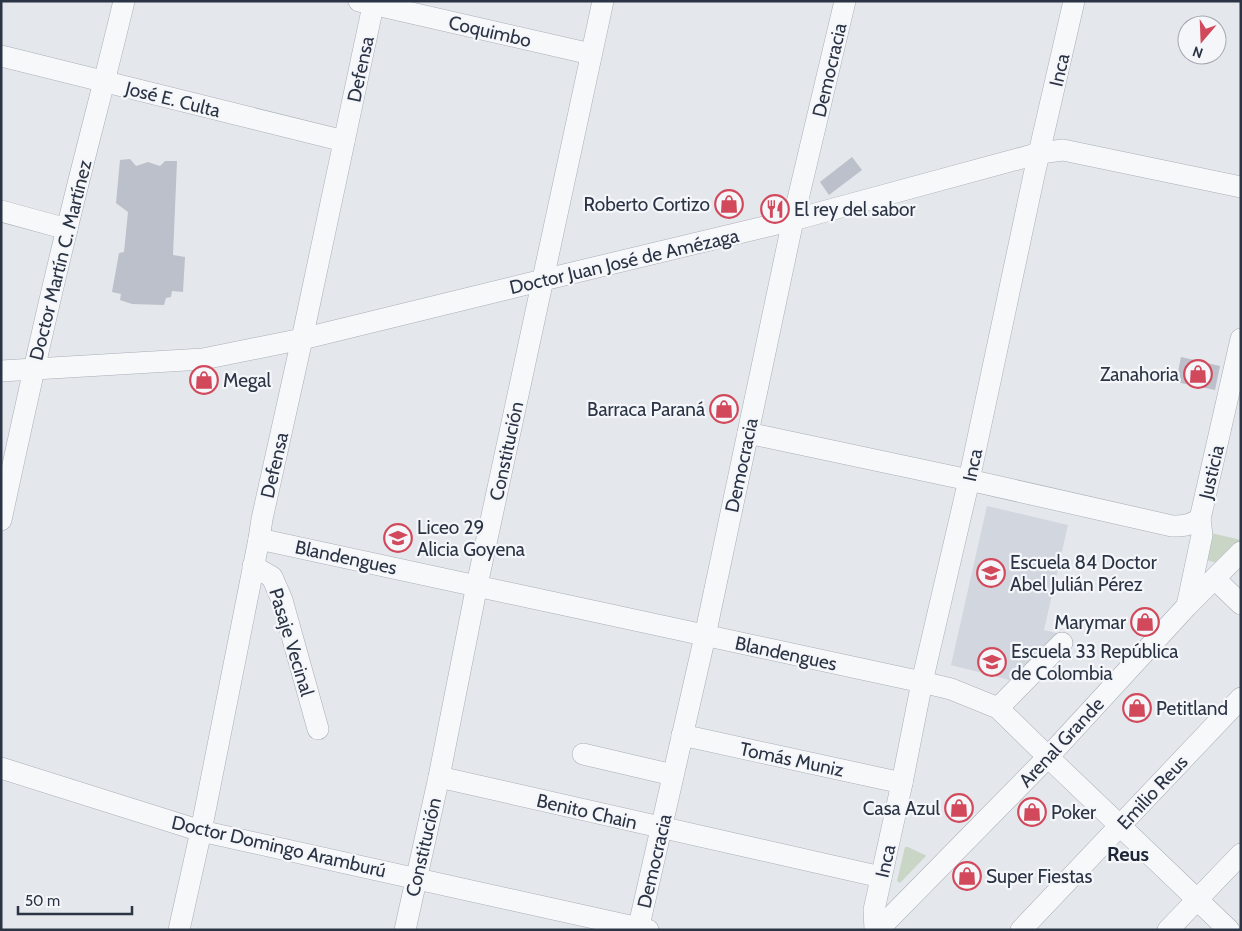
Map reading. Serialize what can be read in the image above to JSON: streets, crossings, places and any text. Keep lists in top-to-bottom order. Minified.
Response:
{"streets":{"street":["Coquimbo","Defensa","Democracia","Inca","José E. Culta","Doctor Martín C. Martínez","Doctor Juan José de Amézaga","Constitución","Justicia","Blandengues","Pasaje Vecinal","Arenal Grande","Tomás Muniz","Emilio Reus","Benito Chain","Doctor Domingo Aramburú"]},"crossings":[["Coquimbo","Defensa"],["Coquimbo","Constitución"],["Defensa","José E. Culta"],["Defensa","Doctor Juan José de Amézaga"],["Defensa","Blandengues"],["Defensa","Pasaje Vecinal"],["Defensa","Doctor Domingo Aramburú"],["Democracia","Doctor Juan José de Amézaga"],["Democracia","Blandengues"],["Democracia","Tomás Muniz"],["Democracia","Benito Chain"],["Democracia","Doctor Domingo Aramburú"],["Inca","Doctor Juan José de Amézaga"],["Inca","Blandengues"],["Inca","Arenal Grande"],["Inca","Tomás Muniz"],["Inca","Benito Chain"],["José E. Culta","Doctor Martín C. Martínez"],["Doctor Martín C. Martínez","Doctor Juan José de Amézaga"],["Doctor Juan José de Amézaga","Constitución"],["Constitución","Blandengues"],["Constitución","Benito Chain"],["Constitución","Doctor Domingo Aramburú"],["Justicia","Arenal Grande"],["Blandengues","Arenal Grande"],["Blandengues","Emilio Reus"]],"districts":["Reus"],"places":{"shop":["Roberto Cortizo","Zanahoria","Megal","Barraca Paraná","Marymar","Petitland","Casa Azul","Poker","Super Fiestas"],"restaurant":["El rey del sabor"],"school or university":["Liceo 29 Alicia Goyena","Escuela 84 Doctor Abel Julián Pérez","Escuela 33 República de Colombia"]},"scale_bar":"50 m","north":"bottom"}
